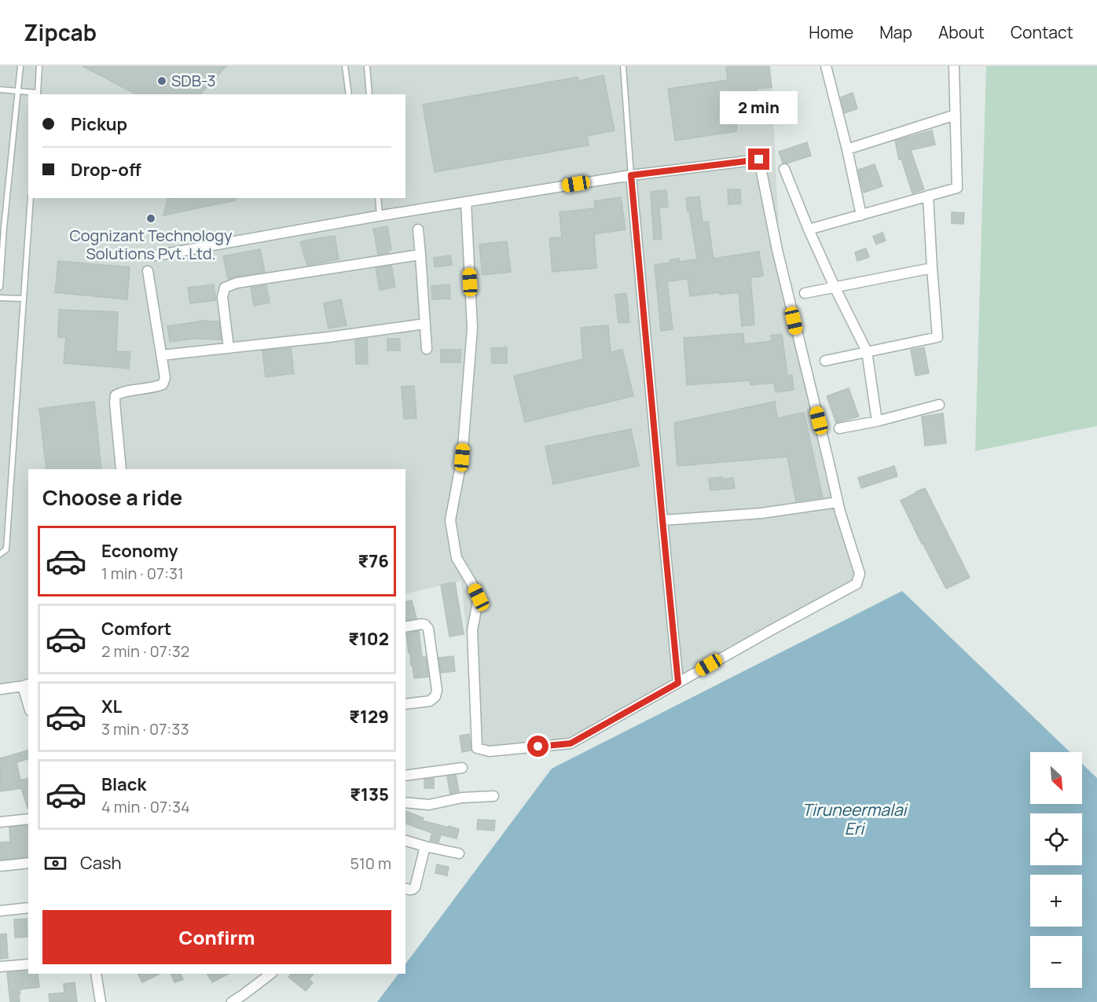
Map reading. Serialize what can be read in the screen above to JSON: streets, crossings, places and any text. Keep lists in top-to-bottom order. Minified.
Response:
{"water":["Tiruneermalai Eri"],"places":["SDB-3","Cognizant Technology Solutions Pvt. Ltd."],"north":"bottom right","page":{"header":"Zipcab","nav":["Home","Map","About","Contact"],"bubble":"2 min","banner":["Pickup","Drop-off"],"heading":"Choose a ride","list":[{"name":"Economy","note":"1 min · 07:31","value":"₹76"},{"name":"Comfort","note":"2 min · 07:32","value":"₹102"},{"name":"XL","note":"3 min · 07:33","value":"₹129"},{"name":"Black","note":"4 min · 07:34","value":"₹135"}],"map_buttons":["+","−"],"pay":["Cash","510 m"],"buttons":"Confirm"}}
